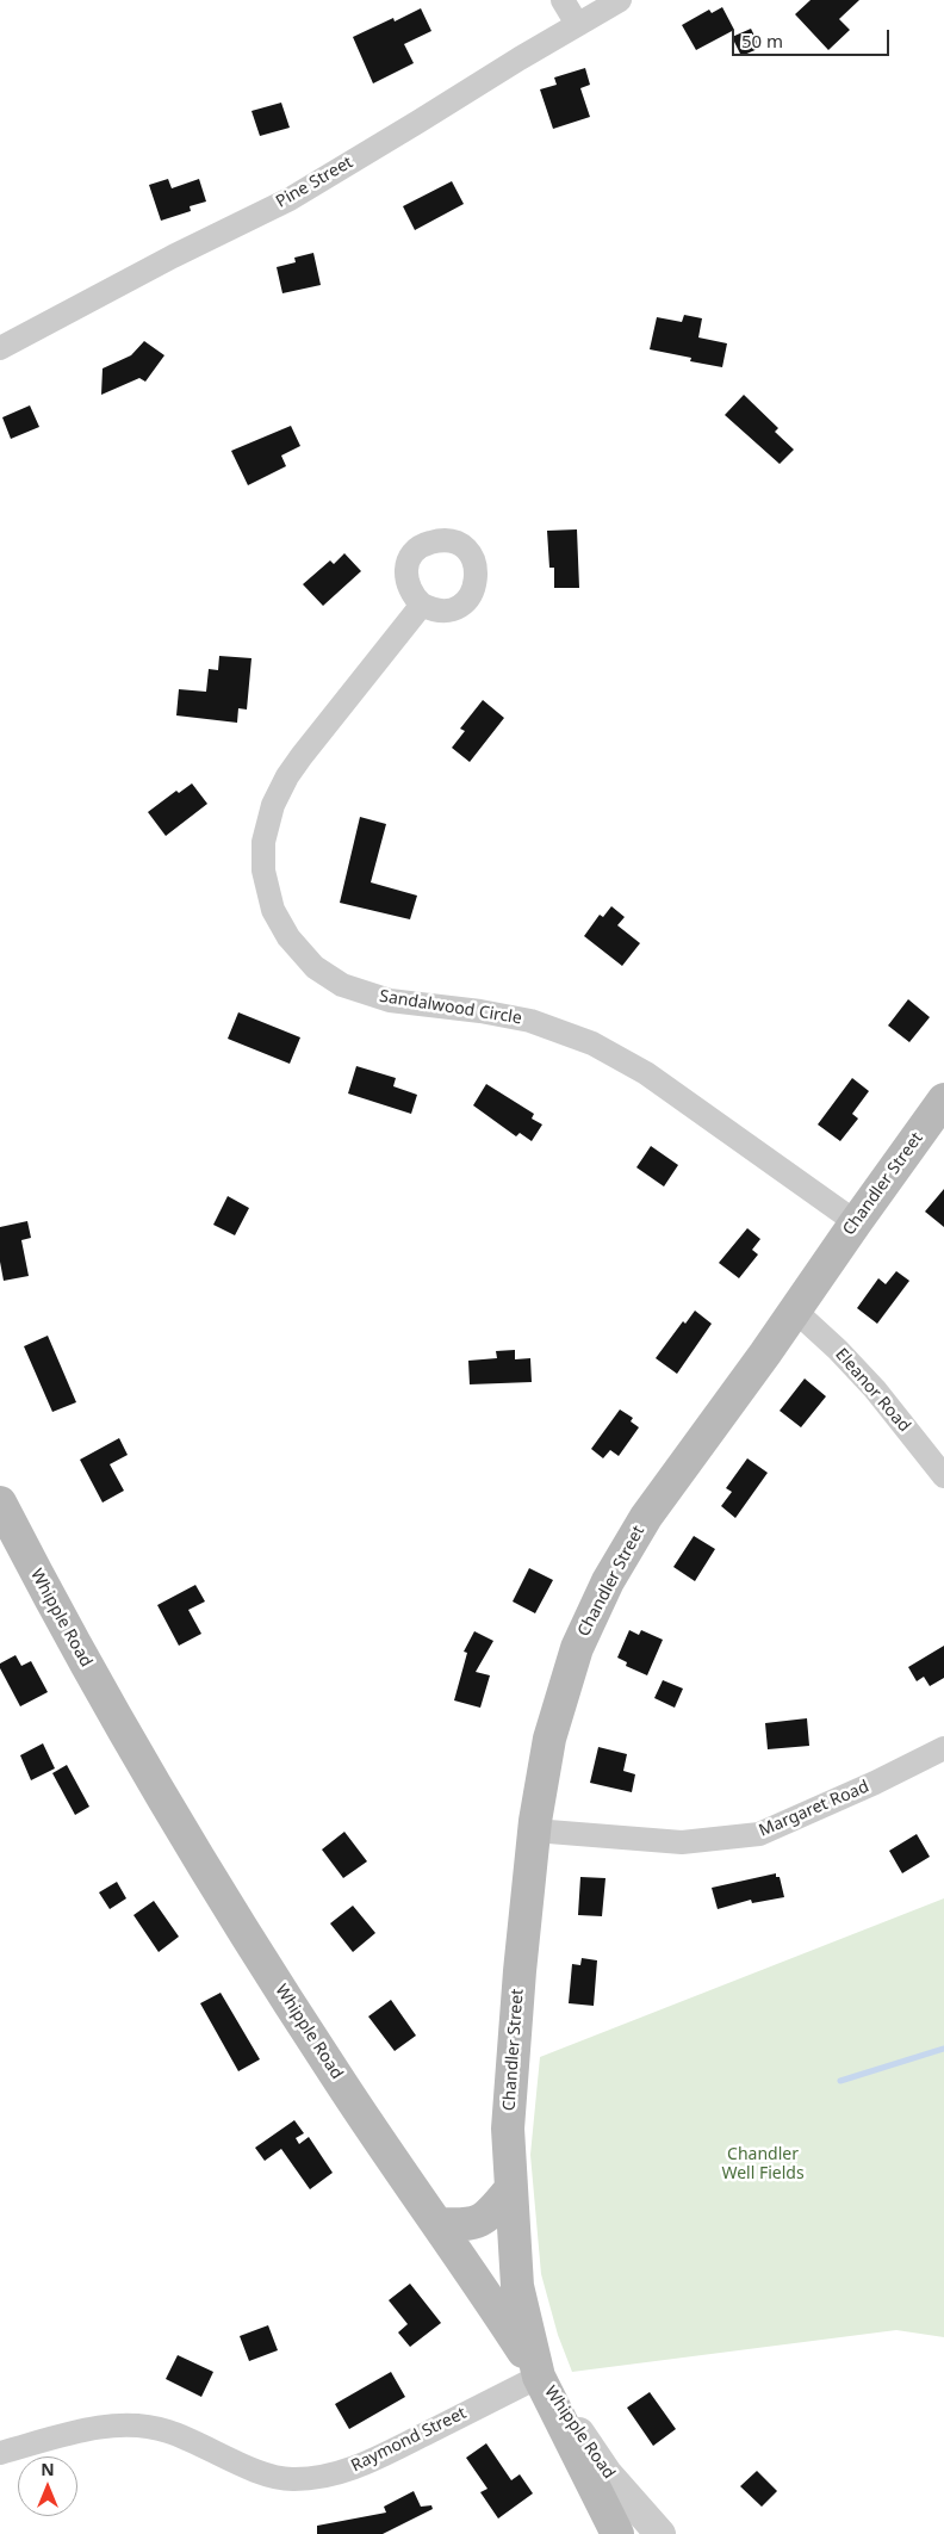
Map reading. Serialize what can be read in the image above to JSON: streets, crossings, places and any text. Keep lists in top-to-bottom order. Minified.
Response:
{"streets":{"main road":["Chandler Street","Whipple Road"],"street":["Pine Street","Sandalwood Circle","Eleanor Road","Margaret Road","Raymond Street"]},"crossings":[["Sandalwood Circle","Chandler Street"],["Chandler Street","Eleanor Road"],["Chandler Street","Whipple Road"],["Chandler Street","Margaret Road"],["Chandler Street","Raymond Street"],["Whipple Road","Raymond Street"]],"parks":["Chandler Well Fields"],"scale_bar":"50 m","north":"top"}
